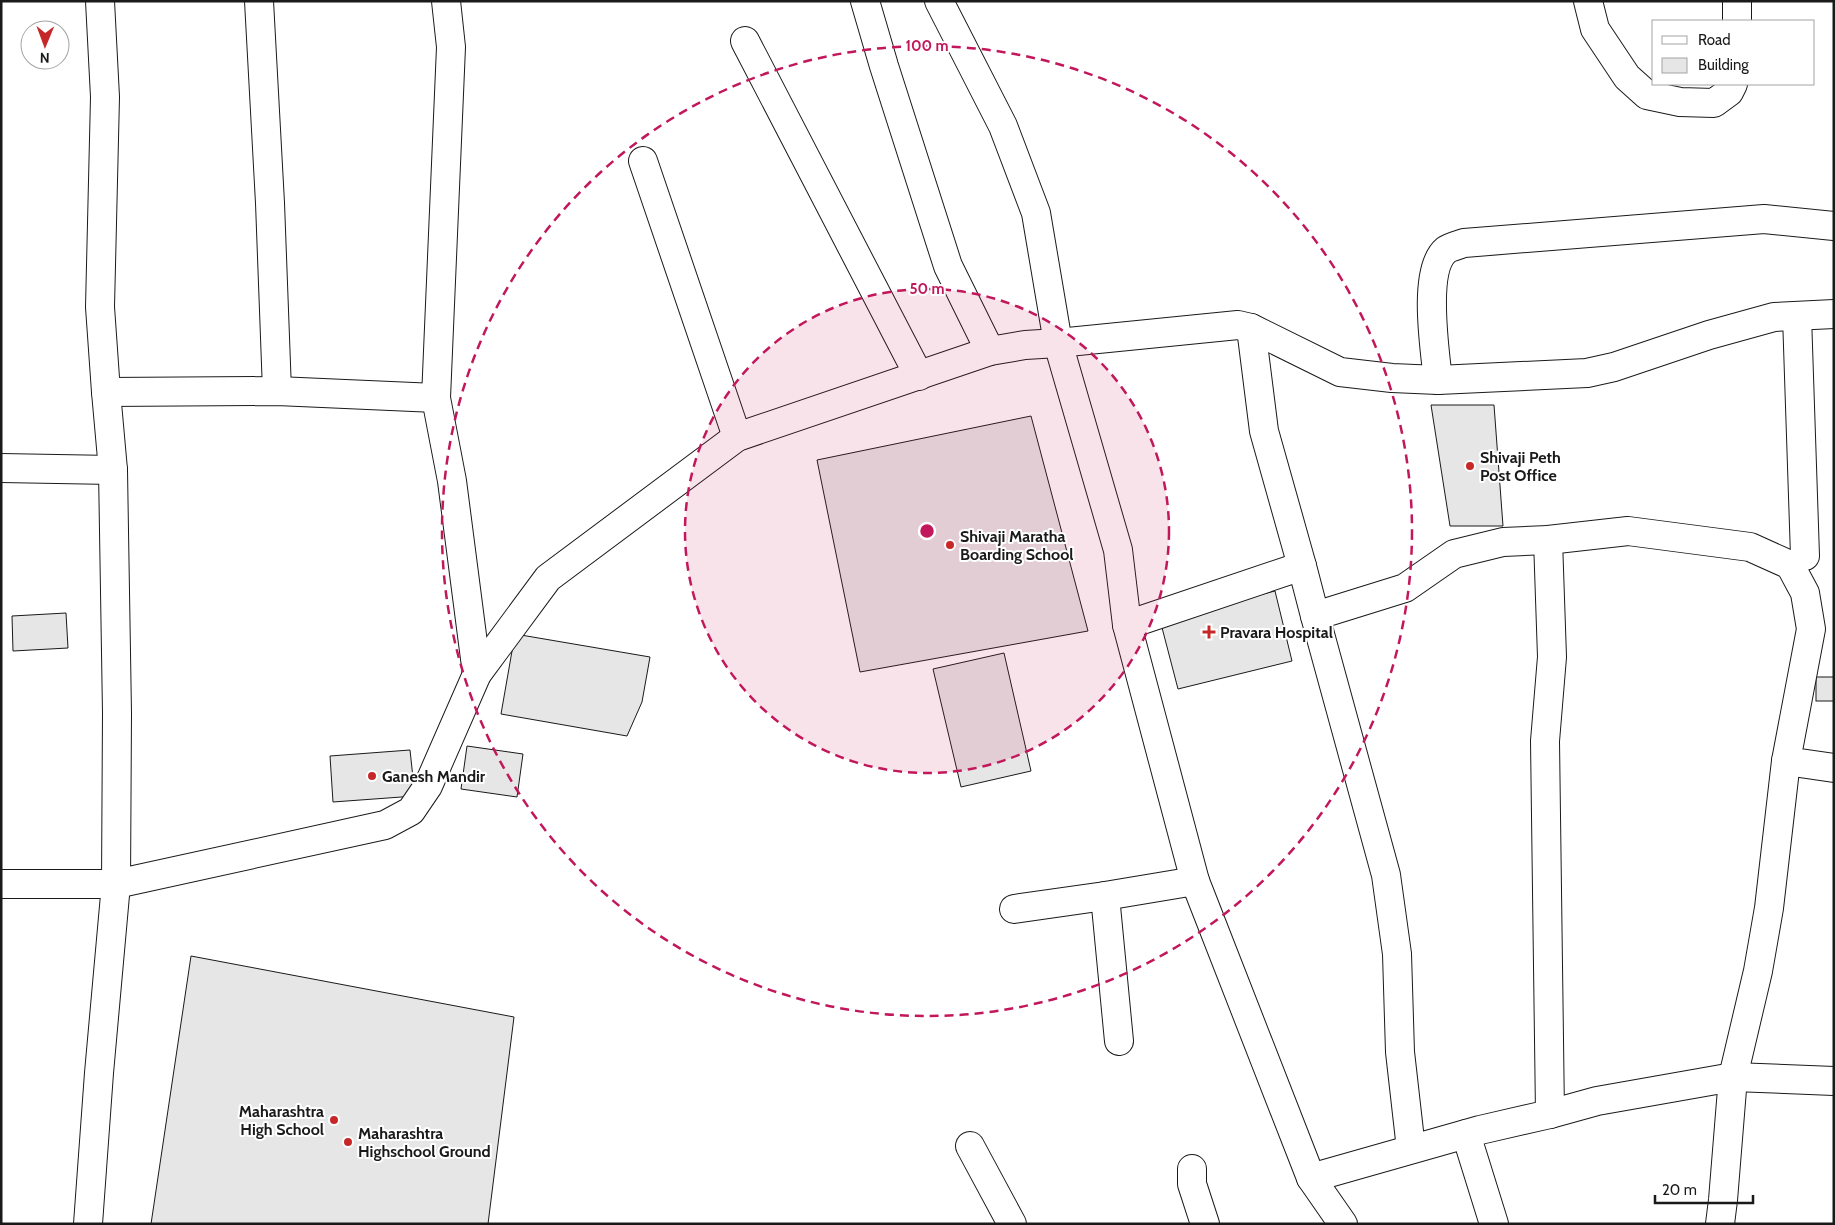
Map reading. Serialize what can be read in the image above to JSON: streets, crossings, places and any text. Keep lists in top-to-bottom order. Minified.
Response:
{"places":{"other":["Shivaji Peth Post Office","Shivaji Maratha Boarding School","Ganesh Mandir","Maharashtra High School","Maharashtra Highschool Ground"],"health":["Pravara Hospital"]},"legend":["Road","Building"],"scale_bar":"20 m","north":"bottom","rings":["100 m","50 m"]}
